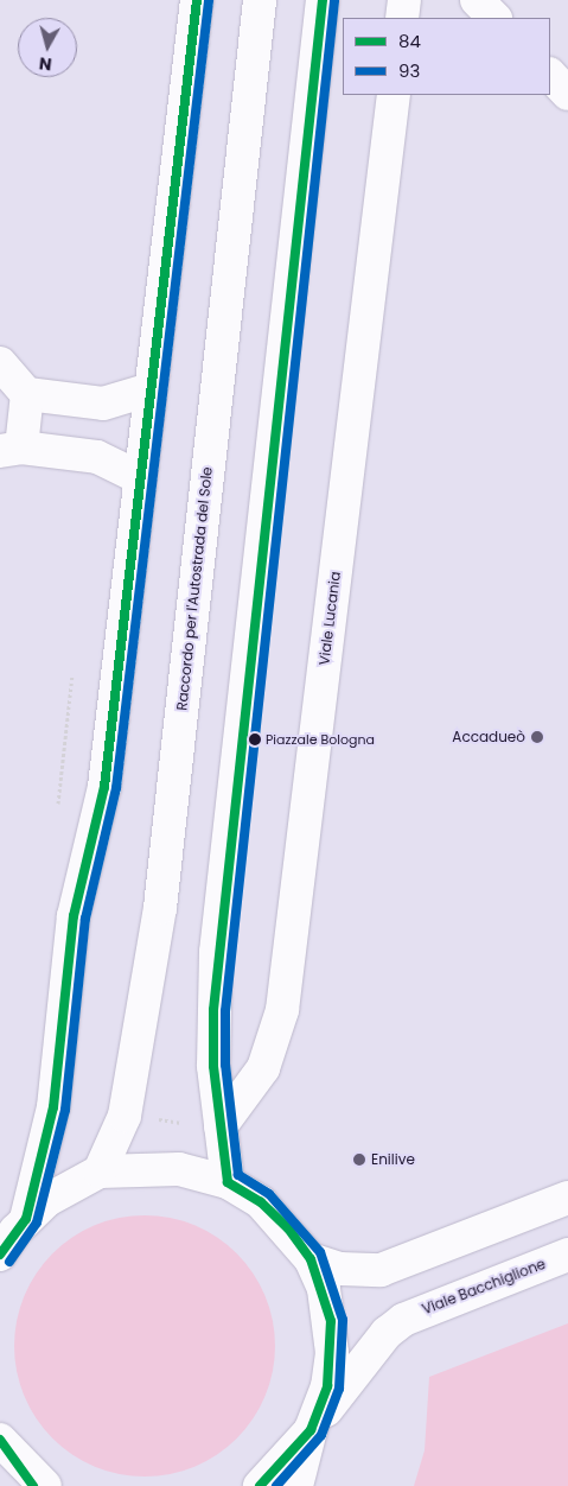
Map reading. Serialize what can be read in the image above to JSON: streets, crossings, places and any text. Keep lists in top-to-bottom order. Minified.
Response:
{"streets":{"main road":["Raccordo per l'Autostrada del Sole","Viale Lucania","Viale Bacchiglione"]},"places":["Accadueò","Piazzale Bologna","Enilive"],"lines":["transit line 84","transit line 93"],"legend":["84","93"],"north":"bottom"}
